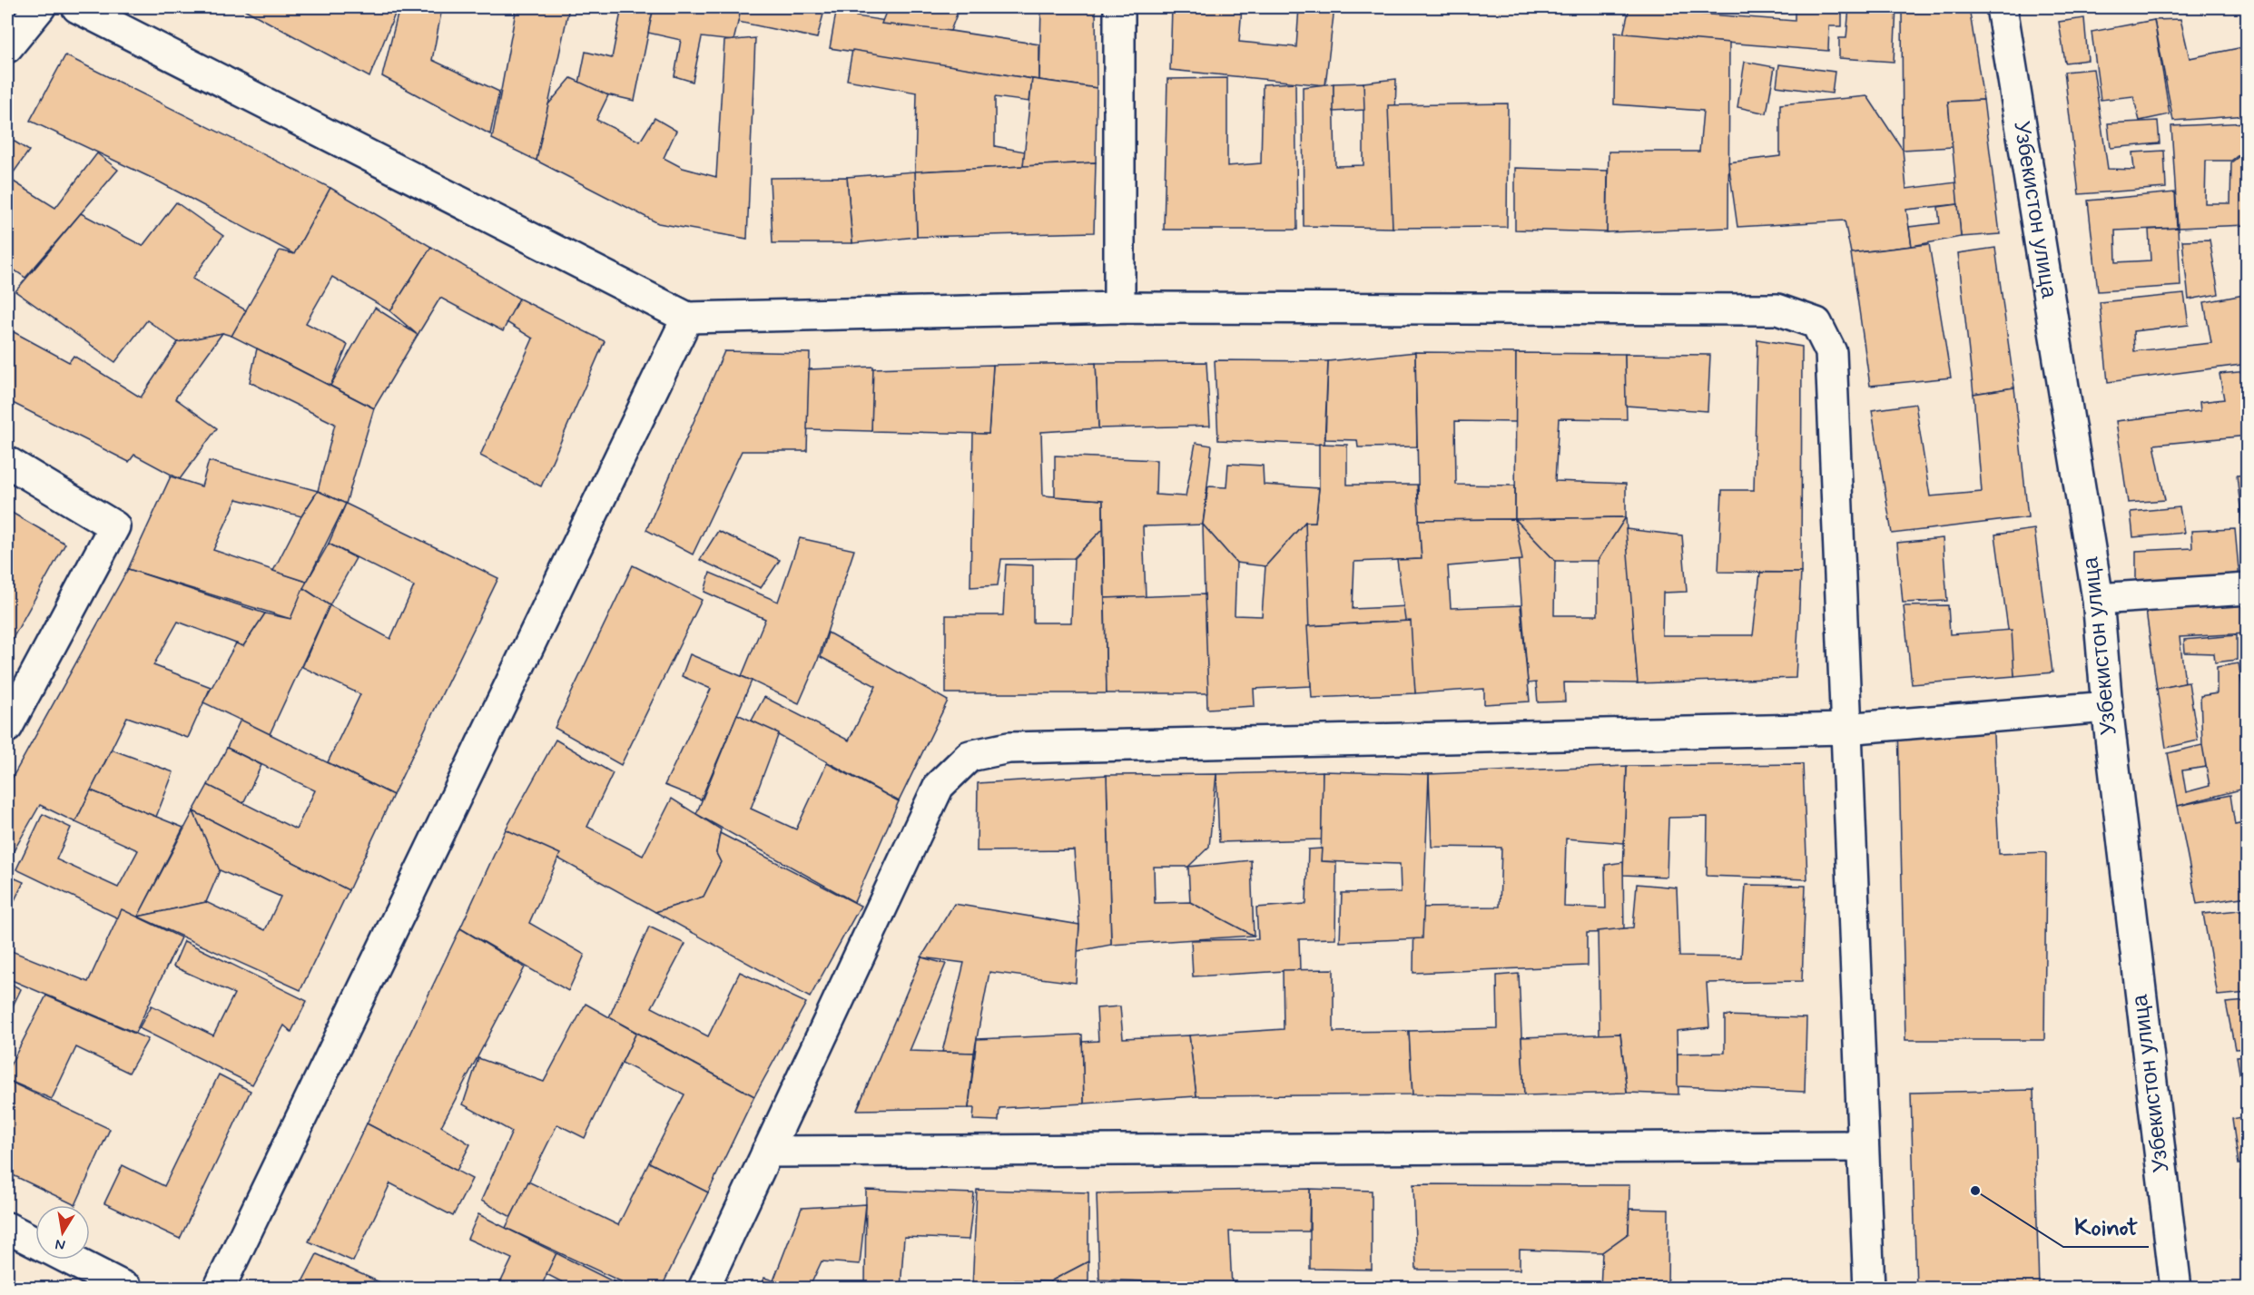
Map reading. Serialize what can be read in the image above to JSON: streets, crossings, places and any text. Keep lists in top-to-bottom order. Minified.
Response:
{"streets":{"street":["Узбекистон улица"]},"places":["Koinot"],"north":"bottom"}
